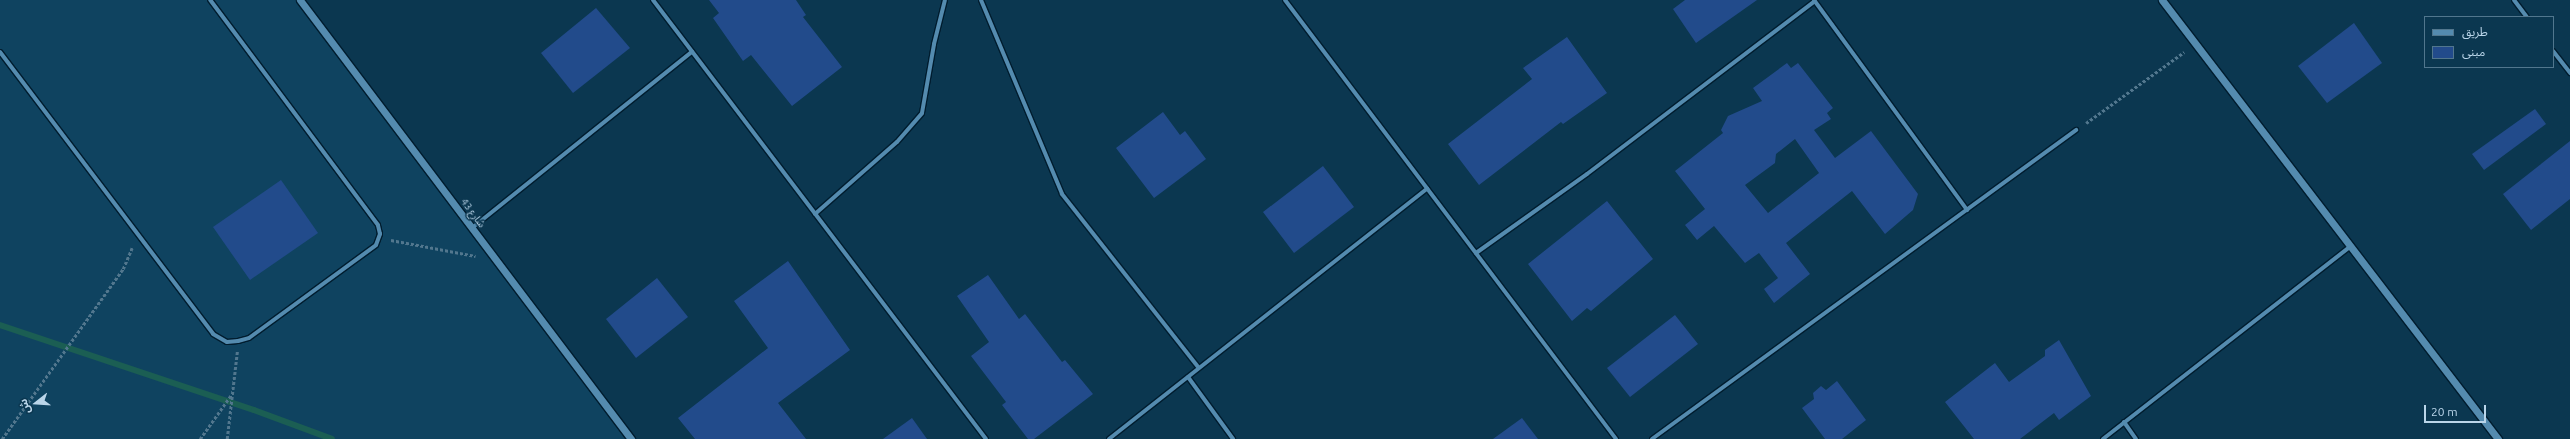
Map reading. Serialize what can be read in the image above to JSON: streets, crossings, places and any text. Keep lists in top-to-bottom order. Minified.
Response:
{"streets":{"street":["شارع 43"]},"legend":["طريق","مبنى"],"scale_bar":"20 m","north":"left"}
